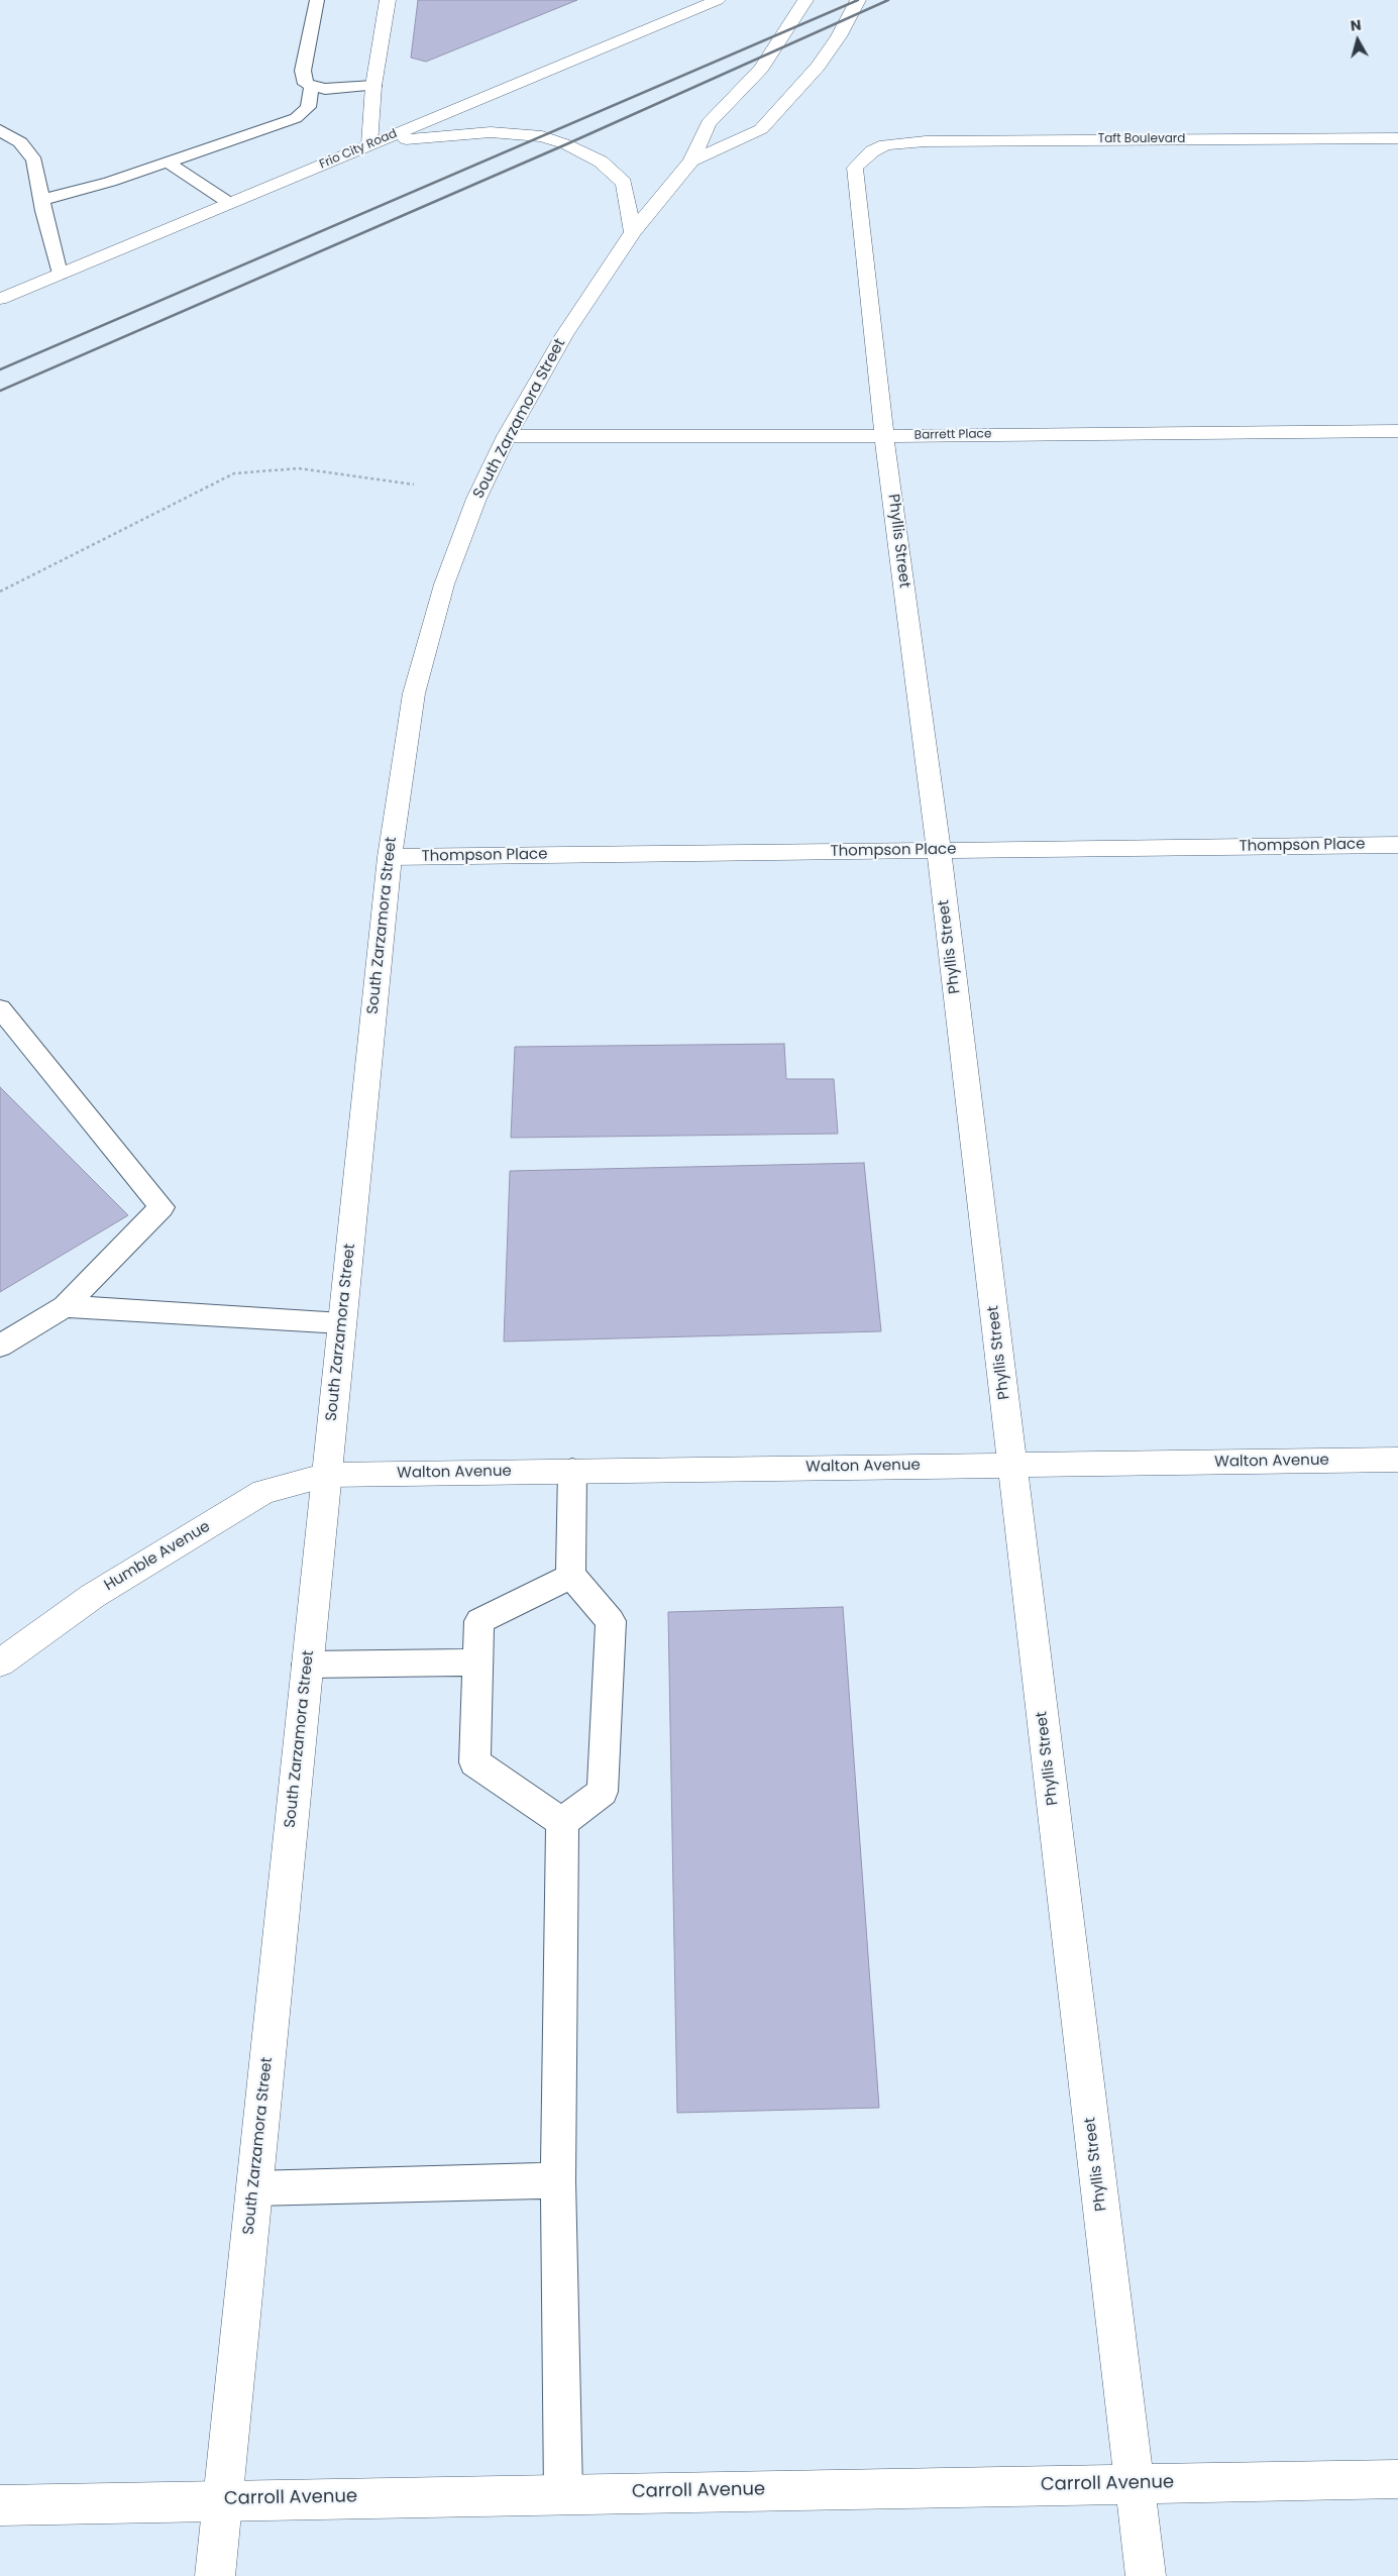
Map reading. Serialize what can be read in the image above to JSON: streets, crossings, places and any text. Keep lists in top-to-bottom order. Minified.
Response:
{"streets":{"street":["Taft Boulevard","Frio City Road","South Zarzamora Street","Barrett Place","Phyllis Street","Thompson Place","Walton Avenue","Humble Avenue","Carroll Avenue"]},"crossings":[["Taft Boulevard","Phyllis Street"],["South Zarzamora Street","Barrett Place"],["South Zarzamora Street","Thompson Place"],["South Zarzamora Street","Walton Avenue"],["South Zarzamora Street","Humble Avenue"],["South Zarzamora Street","Carroll Avenue"],["Barrett Place","Phyllis Street"],["Phyllis Street","Thompson Place"],["Phyllis Street","Walton Avenue"],["Phyllis Street","Carroll Avenue"],["Walton Avenue","Humble Avenue"]],"north":"top"}
